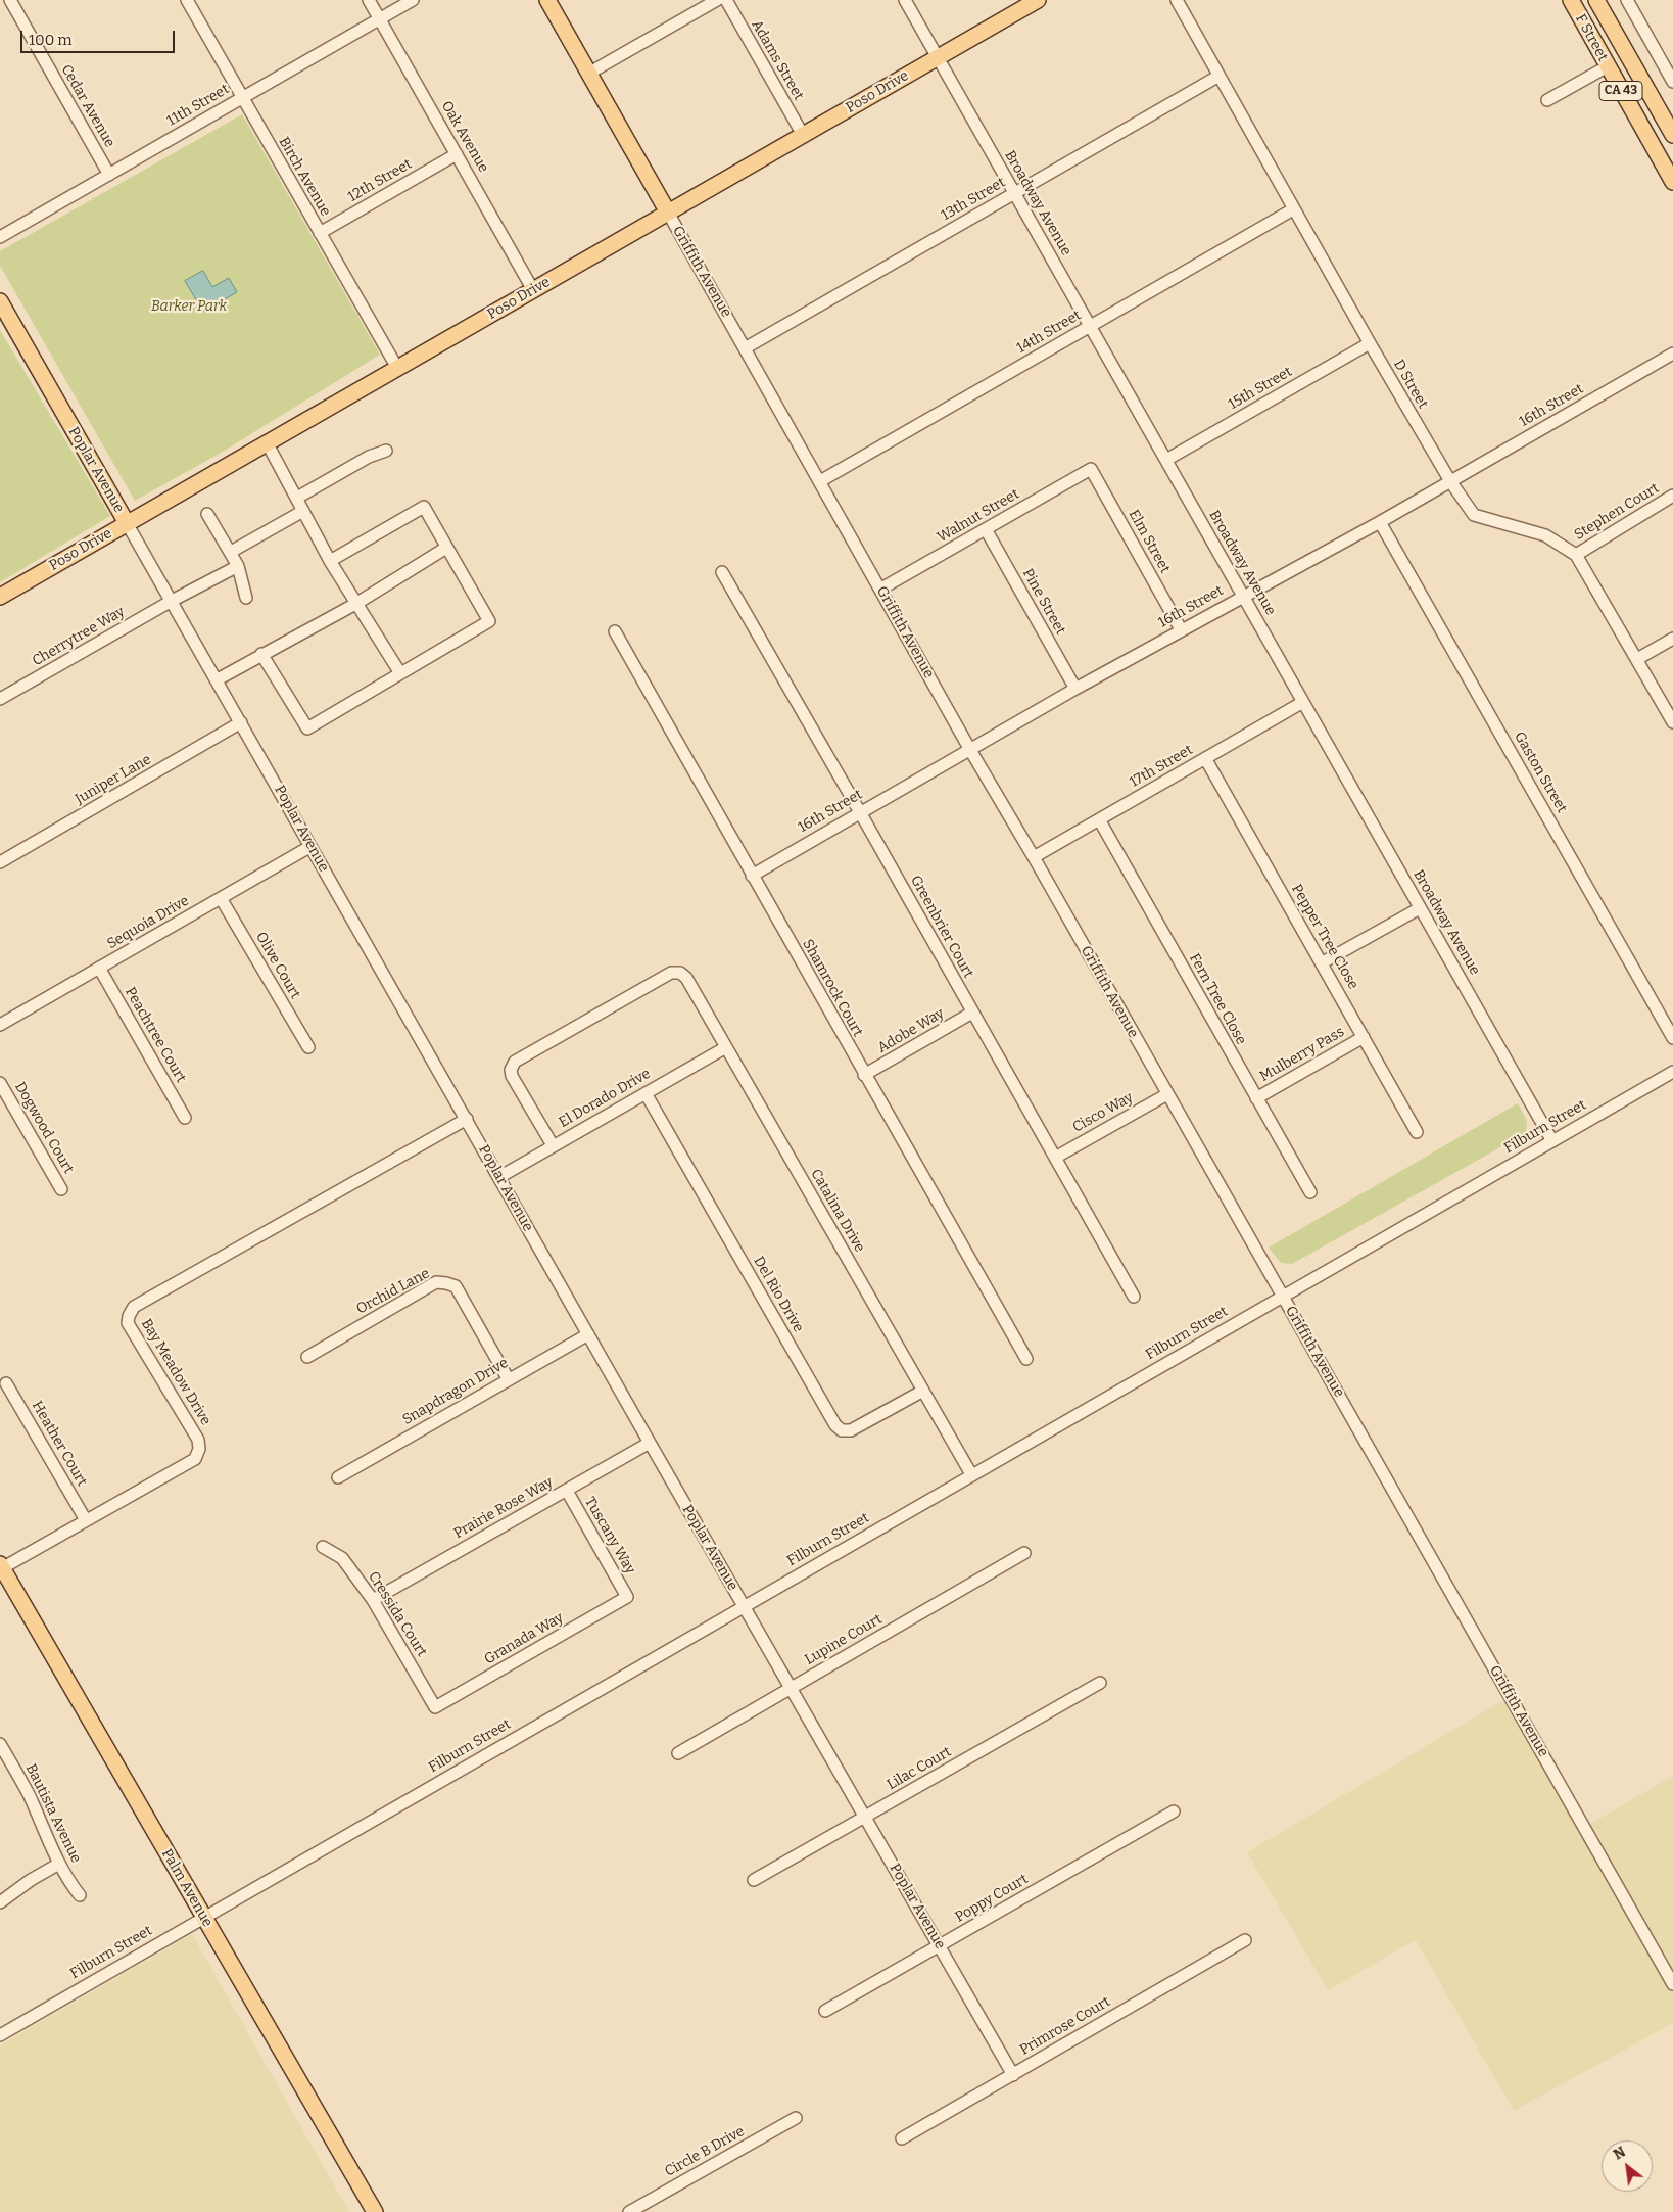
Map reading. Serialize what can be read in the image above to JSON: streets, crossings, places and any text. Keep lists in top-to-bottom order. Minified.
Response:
{"streets":{"main road":["F Street","CA 43","Poso Drive","Griffith Avenue","Poplar Avenue","Palm Avenue"],"street":["Adams Street","11th Street","Cedar Avenue","Oak Avenue","Birch Avenue","12th Street","13th Street","Broadway Avenue","14th Street","D Street","15th Street","16th Street","Stephen Court","Walnut Street","Elm Street","Pine Street","Cherrytree Way","17th Street","Gaston Street","Juniper Lane","Sequoia Drive","Greenbrier Court","Pepper Tree Close","Olive Court","Shamrock Court","Fern Tree Close","Adobe Way","Peachtree Court","Mulberry Pass","El Dorado Drive","Cisco Way","Filburn Street","Dogwood Court","Catalina Drive","Orchid Lane","Del Rio Drive","Bay Meadow Drive","Snapdragon Drive","Heather Court","Prairie Rose Way","Tuscany Way","Cressida Court","Granada Way","Lupine Court","Lilac Court","Bautista Avenue","Poppy Court","Primrose Court","Circle B Drive"]},"crossings":[["Adams Street","Poso Drive"],["Poso Drive","Oak Avenue"],["Poso Drive","Birch Avenue"],["Poso Drive","Broadway Avenue"],["Poso Drive","Griffith Avenue"],["Poso Drive","Poplar Avenue"],["11th Street","Cedar Avenue"],["11th Street","Oak Avenue"],["11th Street","Birch Avenue"],["Oak Avenue","12th Street"],["Birch Avenue","12th Street"],["13th Street","Broadway Avenue"],["13th Street","Griffith Avenue"],["13th Street","D Street"],["Broadway Avenue","14th Street"],["Broadway Avenue","15th Street"],["Broadway Avenue","16th Street"],["Broadway Avenue","17th Street"],["Broadway Avenue","Filburn Street"],["Griffith Avenue","14th Street"],["Griffith Avenue","16th Street"],["Griffith Avenue","Walnut Street"],["Griffith Avenue","17th Street"],["Griffith Avenue","Cisco Way"],["Griffith Avenue","Filburn Street"],["14th Street","D Street"],["D Street","15th Street"],["D Street","16th Street"],["D Street","Stephen Court"],["16th Street","Elm Street"],["16th Street","Pine Street"],["16th Street","Gaston Street"],["16th Street","Greenbrier Court"],["16th Street","Shamrock Court"],["Poplar Avenue","Cherrytree Way"],["Poplar Avenue","Juniper Lane"],["Poplar Avenue","Sequoia Drive"],["Poplar Avenue","El Dorado Drive"],["Poplar Avenue","Filburn Street"],["Poplar Avenue","Bay Meadow Drive"],["Poplar Avenue","Snapdragon Drive"],["Poplar Avenue","Prairie Rose Way"],["Poplar Avenue","Lupine Court"],["Poplar Avenue","Lilac Court"],["Poplar Avenue","Poppy Court"],["Poplar Avenue","Primrose Court"],["Walnut Street","Elm Street"],["Walnut Street","Pine Street"],["17th Street","Pepper Tree Close"],["17th Street","Fern Tree Close"],["Sequoia Drive","Olive Court"],["Sequoia Drive","Peachtree Court"],["Greenbrier Court","Adobe Way"],["Greenbrier Court","Cisco Way"],["Pepper Tree Close","Mulberry Pass"],["Shamrock Court","Adobe Way"],["Fern Tree Close","Mulberry Pass"],["El Dorado Drive","Catalina Drive"],["El Dorado Drive","Del Rio Drive"],["Filburn Street","Catalina Drive"],["Filburn Street","Palm Avenue"],["Catalina Drive","Del Rio Drive"],["Orchid Lane","Snapdragon Drive"],["Bay Meadow Drive","Heather Court"],["Bay Meadow Drive","Palm Avenue"],["Prairie Rose Way","Tuscany Way"],["Prairie Rose Way","Cressida Court"],["Tuscany Way","Granada Way"],["Cressida Court","Granada Way"]],"parks":["Barker Park"],"scale_bar":"100 m","north":"top left"}
